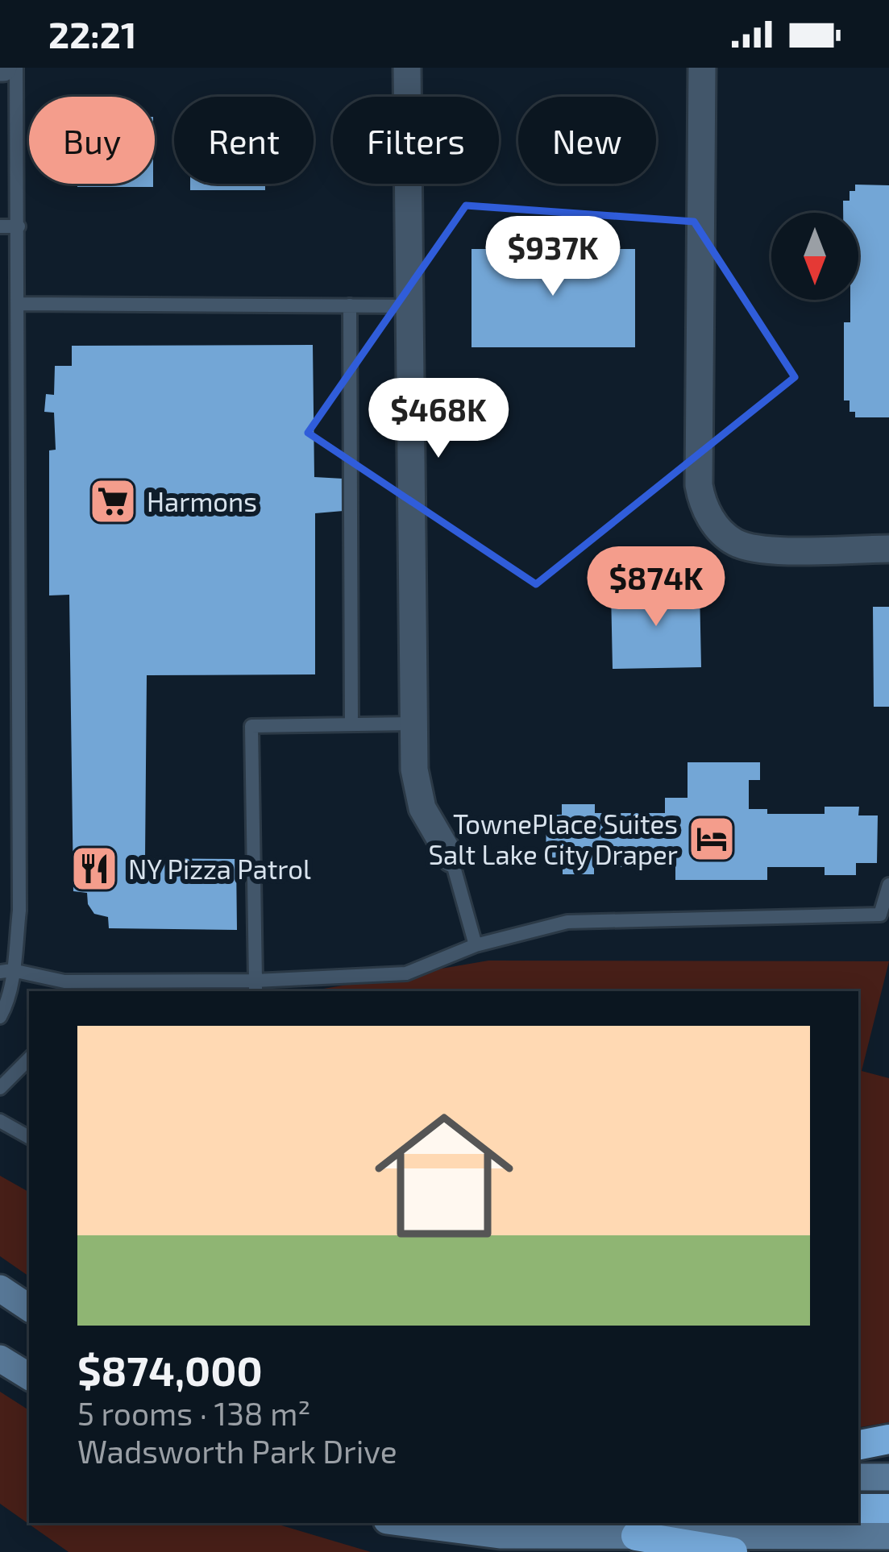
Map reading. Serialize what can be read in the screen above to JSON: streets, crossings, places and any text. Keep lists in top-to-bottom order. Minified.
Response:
{"places":{"supermarket":["Harmons"],"hotel":["TownePlace Suites Salt Lake City Draper"],"restaurant":["NY Pizza Patrol"]},"north":"bottom","page":{"status":"22:21","chip":["Buy","Rent","Filters","New"],"price":["$937K","$468K","$874K"],"list":[{"name":"$874,000","note":"5 rooms · 138 m² · Wadsworth Park Drive"}]}}
